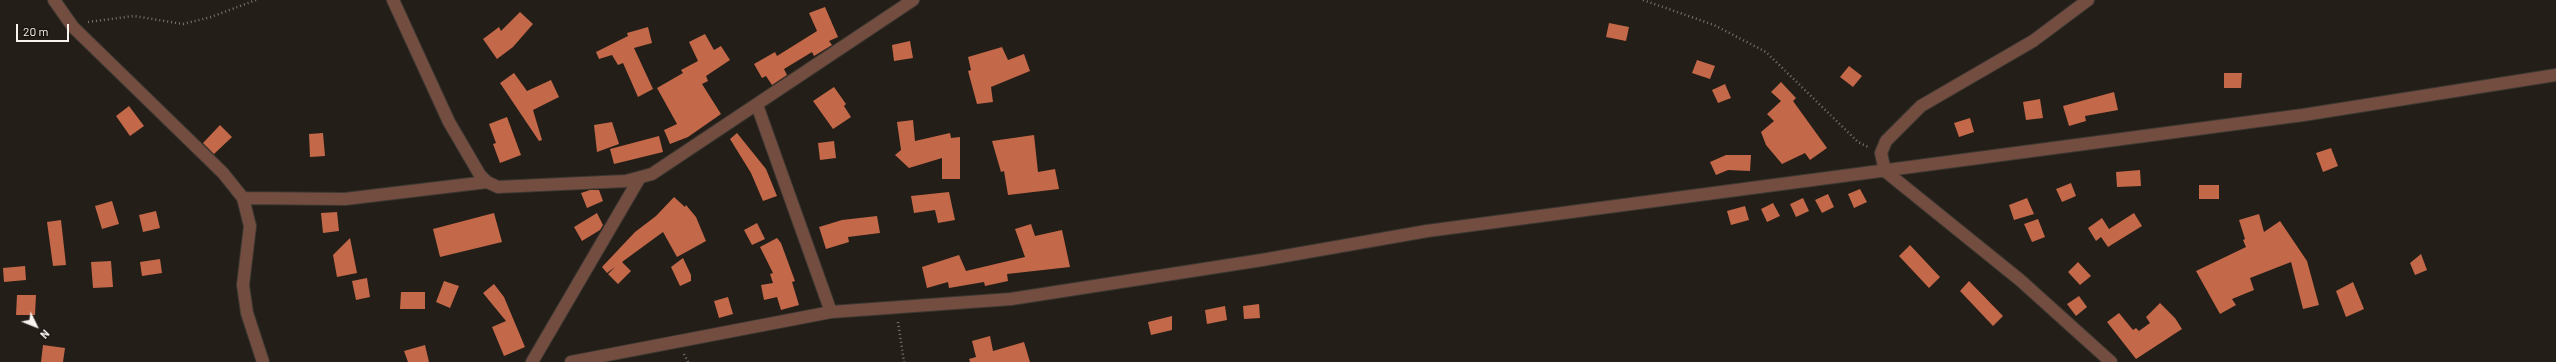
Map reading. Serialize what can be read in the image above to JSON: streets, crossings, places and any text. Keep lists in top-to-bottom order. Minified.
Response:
{"scale_bar":"20 m","north":"bottom right"}
